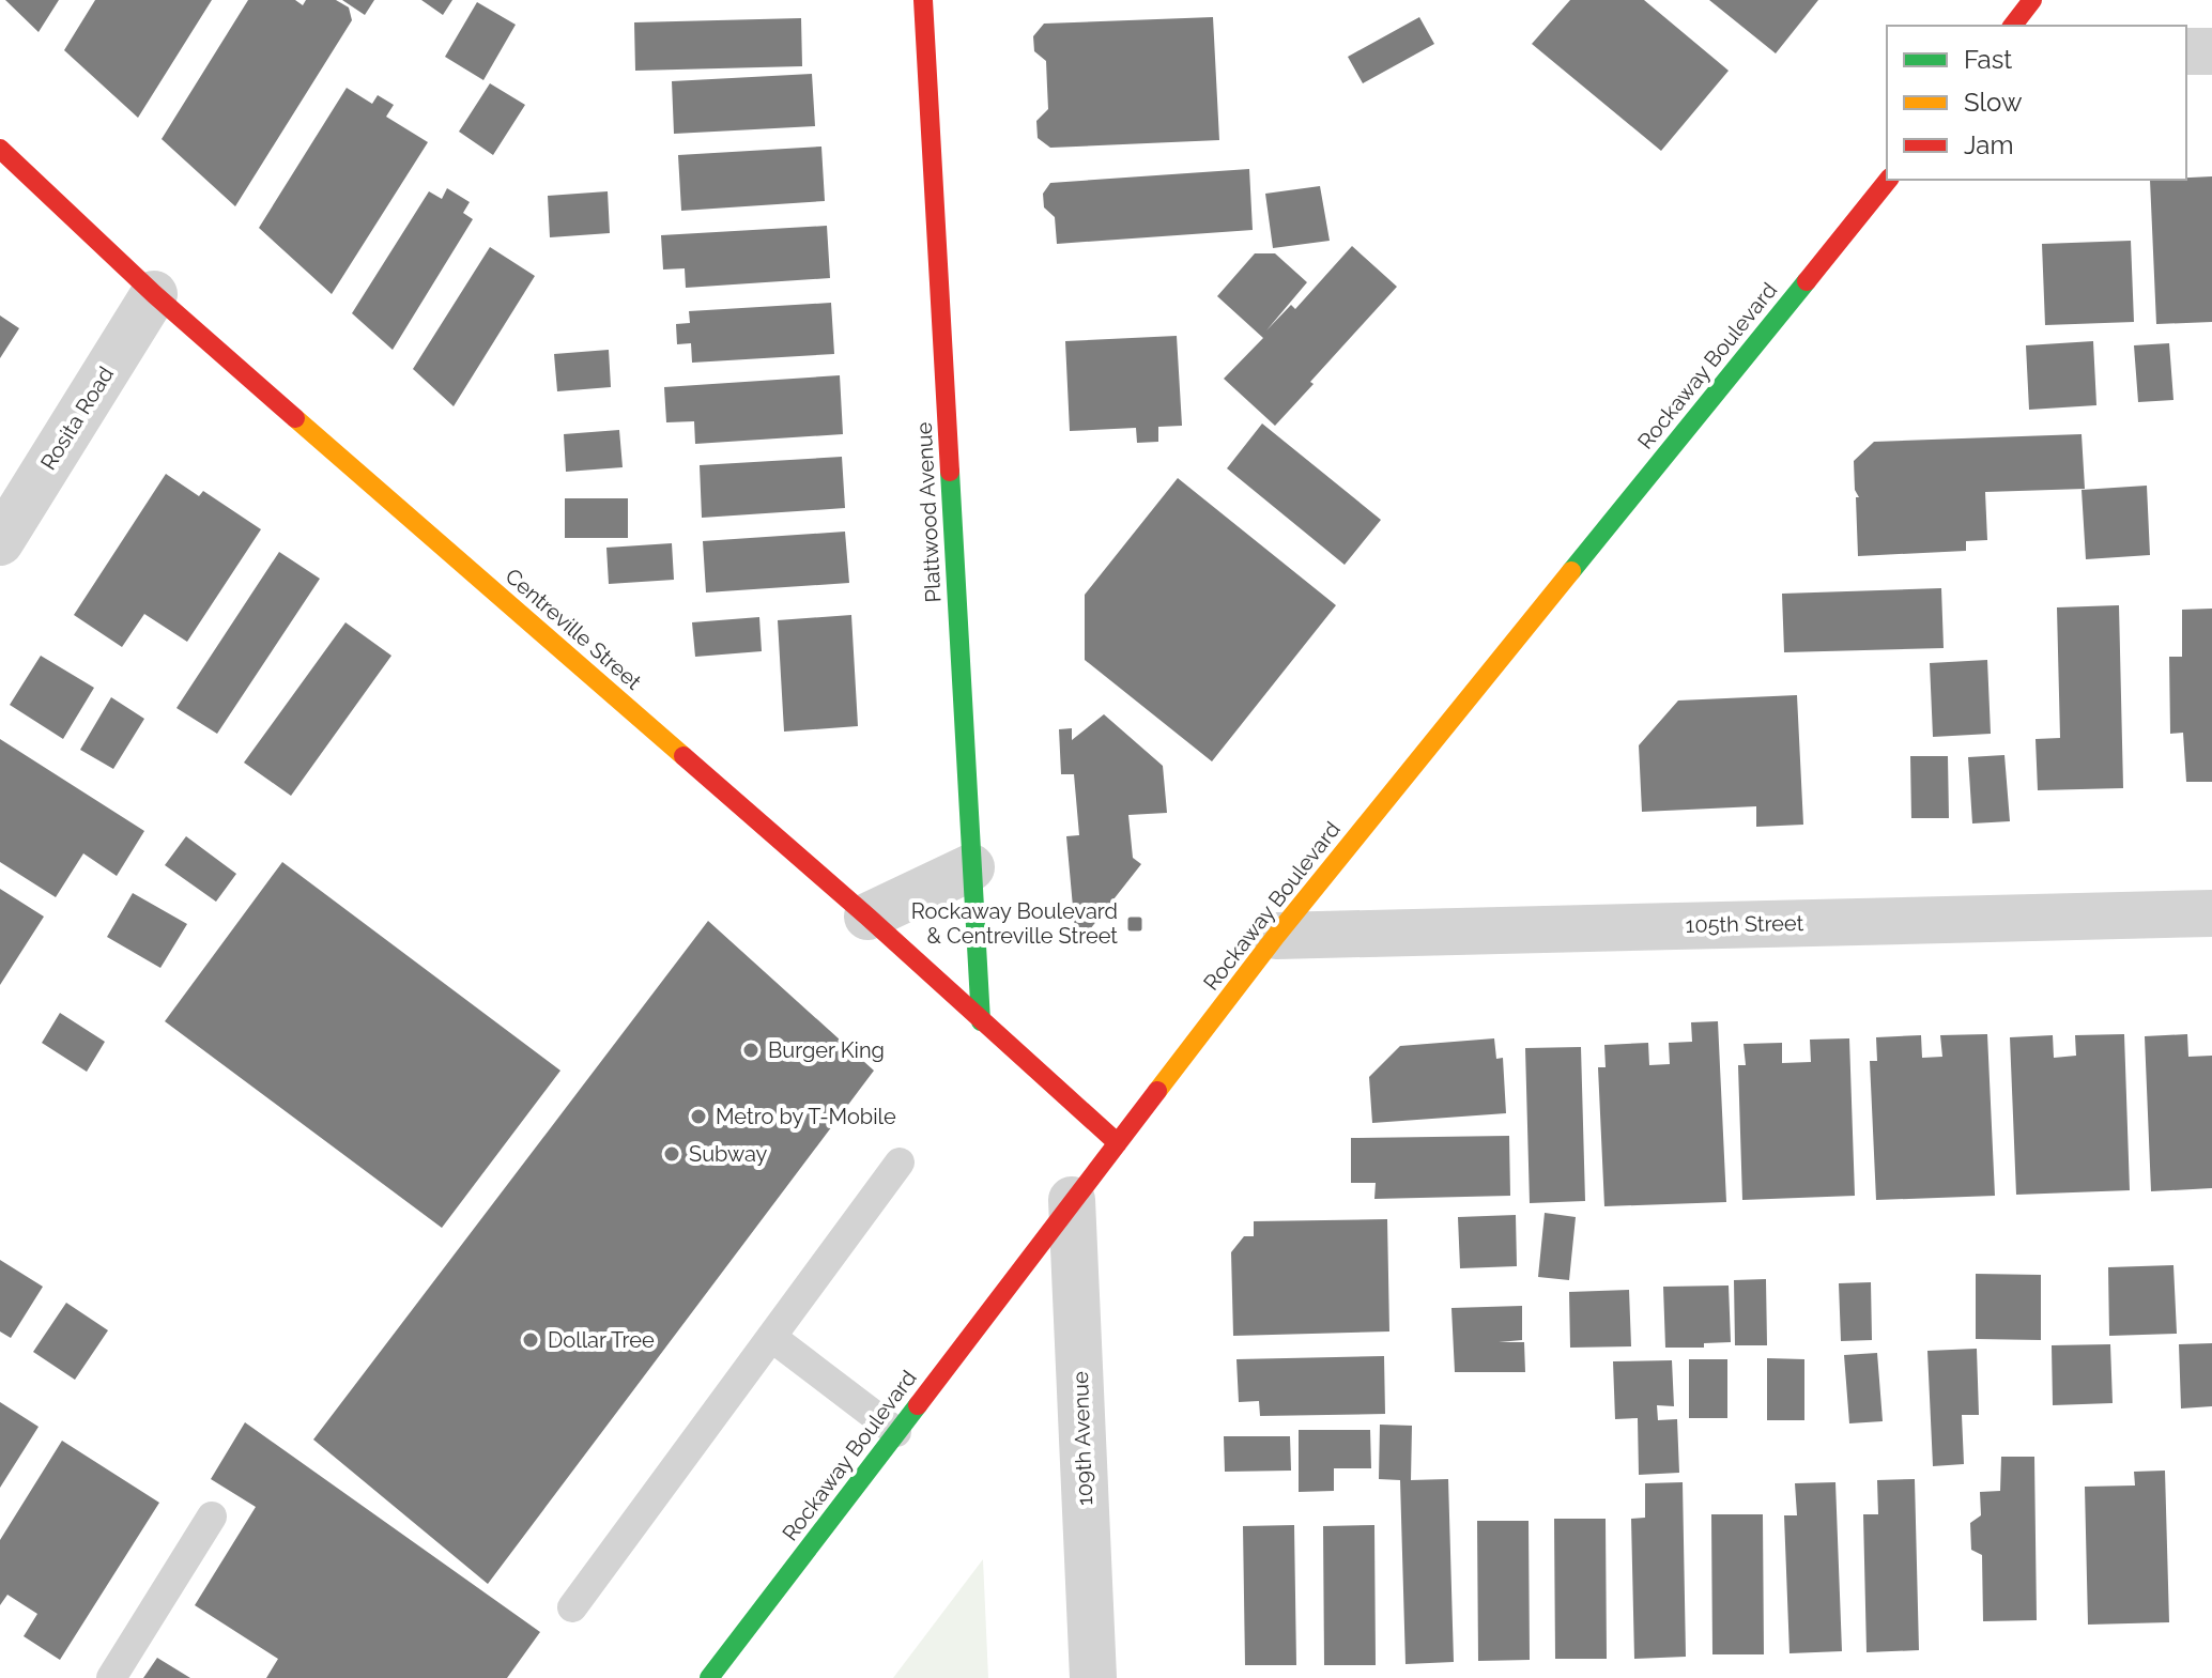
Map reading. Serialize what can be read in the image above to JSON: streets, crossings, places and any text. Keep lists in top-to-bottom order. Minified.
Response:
{"streets":{"street":["Rockaway Boulevard","Rosita Road","Plattwood Avenue","Centreville Street","105th Street","109th Avenue"]},"crossings":[["Rockaway Boulevard","Centreville Street"],["Rockaway Boulevard","105th Street"],["Rockaway Boulevard","109th Avenue"],["Rosita Road","Centreville Street"],["Plattwood Avenue","Centreville Street"]],"places":{"transit":["Rockaway Boulevard & Centreville Street"],"other":["Burger King","Metro by T-Mobile","Subway","Dollar Tree"]},"legend":["Fast","Slow","Jam"]}
